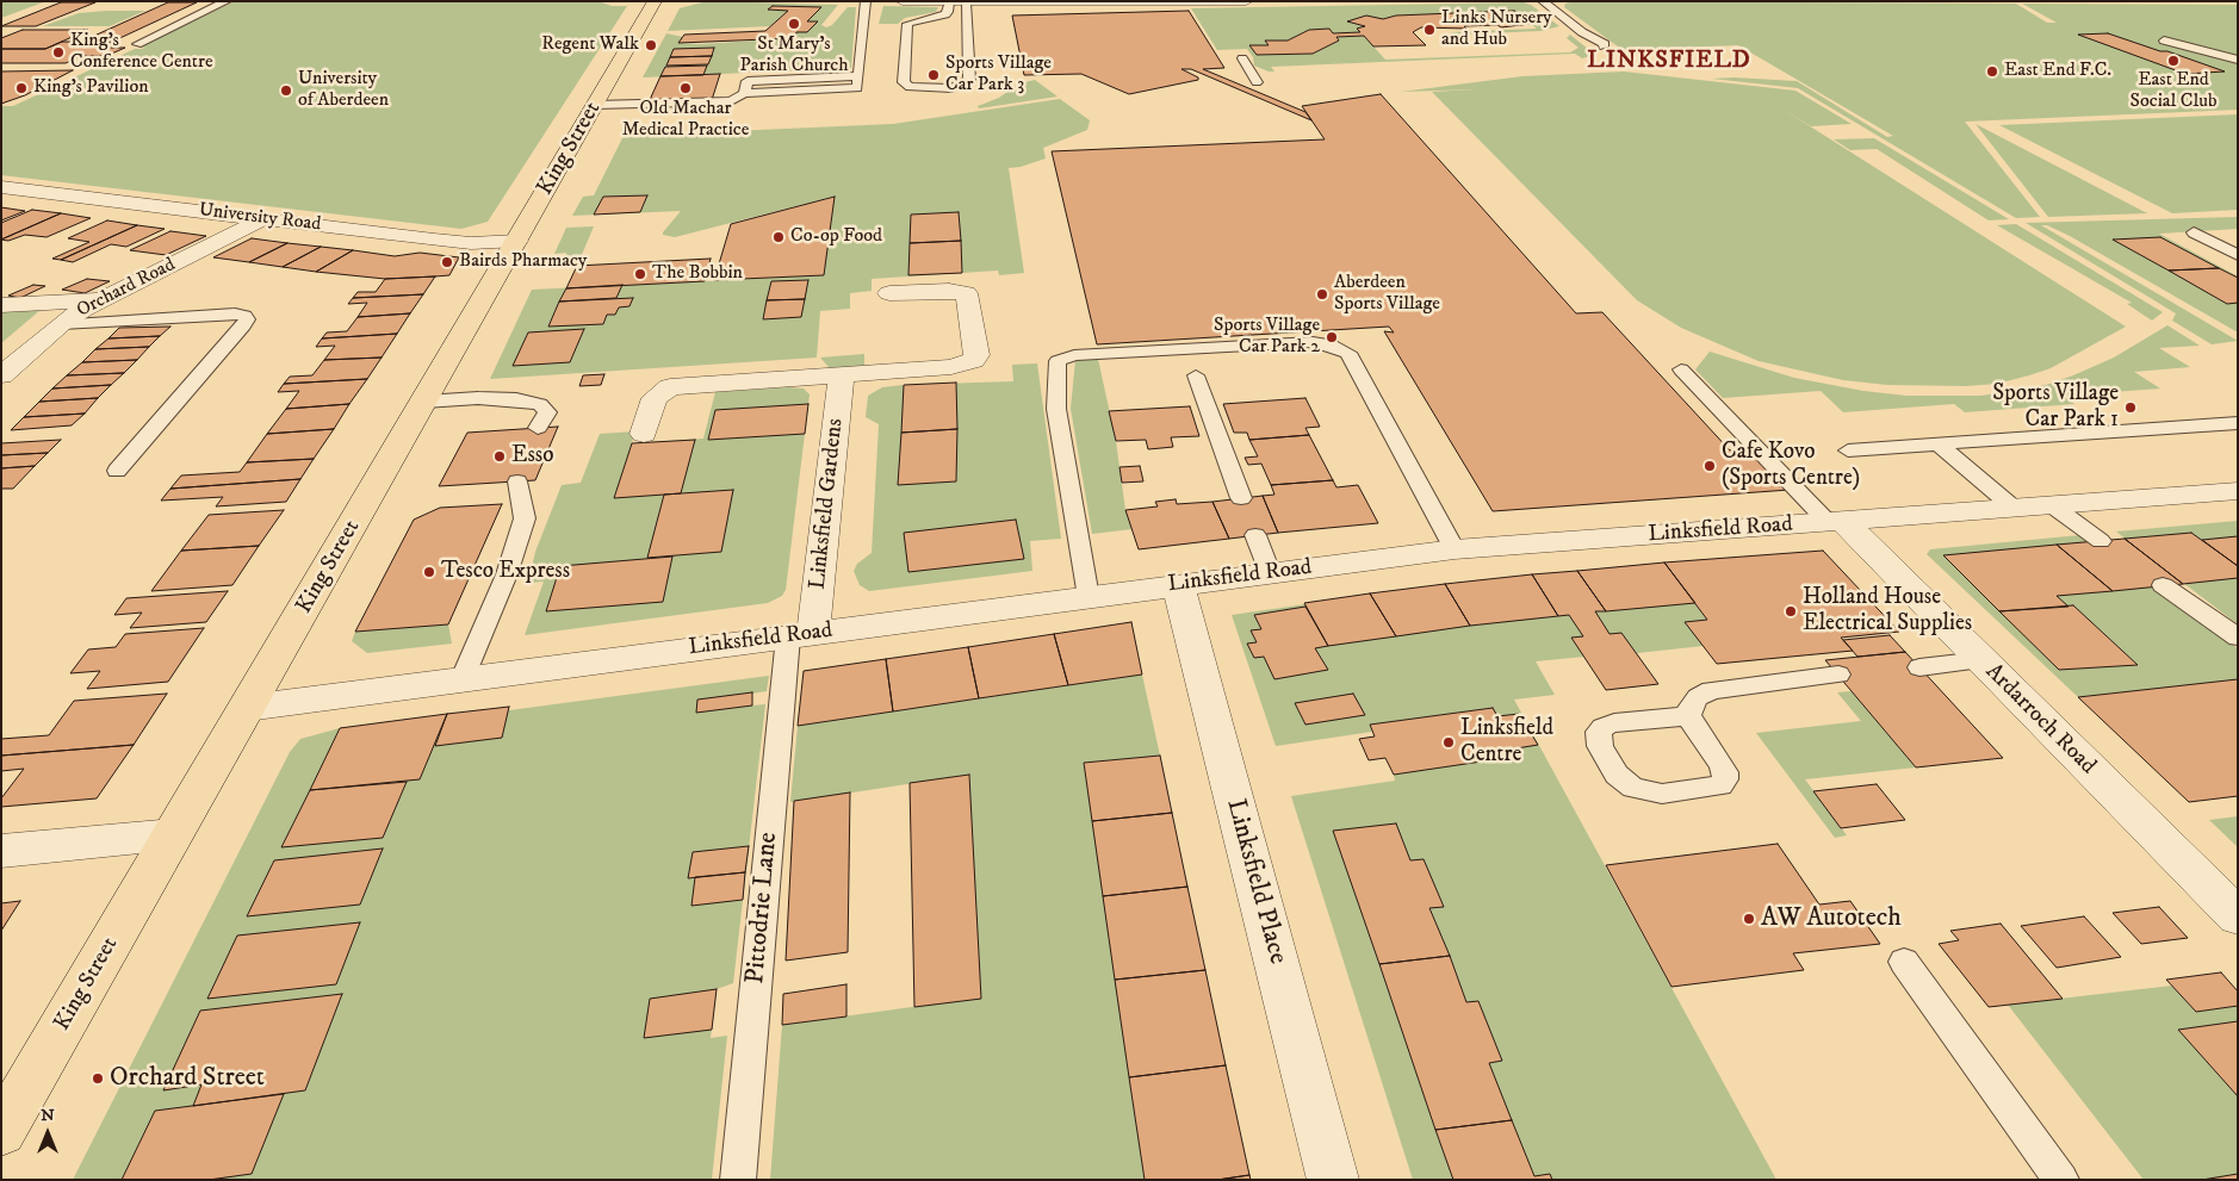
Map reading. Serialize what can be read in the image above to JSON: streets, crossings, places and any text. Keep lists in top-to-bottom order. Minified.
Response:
{"streets":{"main road":["King Street"],"street":["University Road","Orchard Road","Linksfield Gardens","Linksfield Road","Ardarroch Road","Linksfield Place"],"lane":["Pittodrie Lane"]},"crossings":[["King Street","University Road"],["King Street","Linksfield Road"],["University Road","Orchard Road"],["Linksfield Gardens","Linksfield Road"],["Linksfield Gardens","Pittodrie Lane"],["Linksfield Road","Ardarroch Road"],["Linksfield Road","Linksfield Place"],["Linksfield Road","Pittodrie Lane"]],"districts":["LINKSFIELD"],"places":["St Mary's Parish Church","Links Nursery and Hub","Regent Walk","King's Conference Centre","East End Social Club","East End F.C.","Sports Village Car Park 3","King's Pavilion","Old Machar Medical Practice","University of Aberdeen","Co-op Food","Bairds Pharmacy","The Bobbin","Aberdeen Sports Village","Sports Village Car Park 2","Sports Village Car Park 1","Esso","Cafe Kovo (Sports Centre)","Tesco Express","Holland House Electrical Supplies","Linksfield Centre","AW Autotech","Orchard Street"],"north":"top"}
